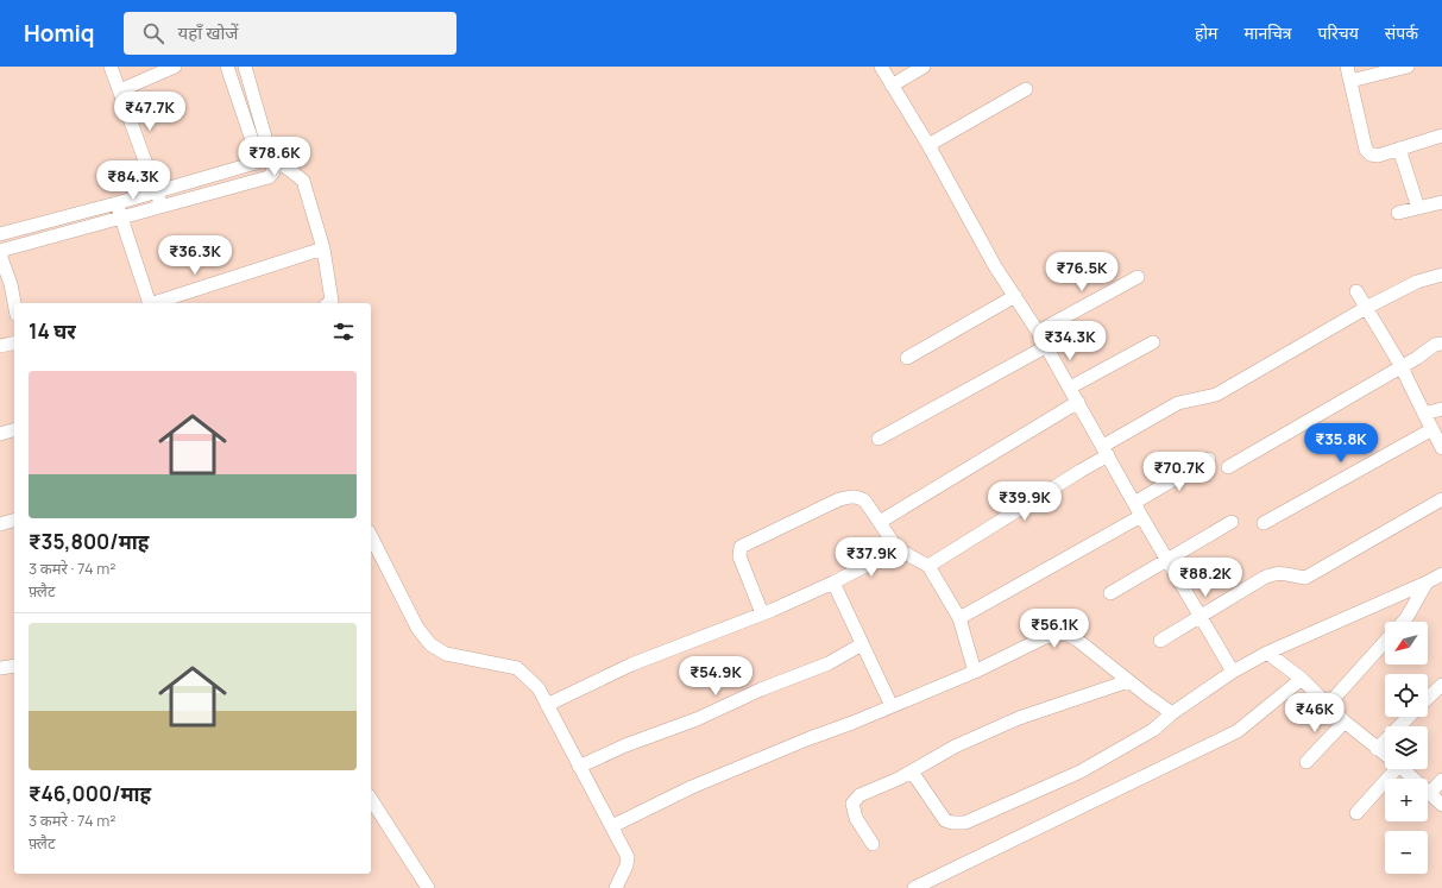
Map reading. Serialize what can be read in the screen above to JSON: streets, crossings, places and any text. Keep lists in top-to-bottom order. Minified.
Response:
{"north":"bottom left","page":{"header":"Homiq","search":"यहाँ खोजें","nav":["होम","मानचित्र","परिचय","संपर्क"],"price":["₹47.7K","₹78.6K","₹84.3K","₹36.3K","₹76.5K","₹34.3K","₹35.8K","₹70.7K","₹39.9K","₹37.9K","₹88.2K","₹56.1K","₹54.9K","₹46K"],"heading":"14 घर","list":[{"name":"₹35,800/माह","note":"3 कमरे · 74 m² · फ़्लैट"},{"name":"₹46,000/माह","note":"3 कमरे · 74 m² · फ़्लैट"}],"map_buttons":["+","−"]}}
